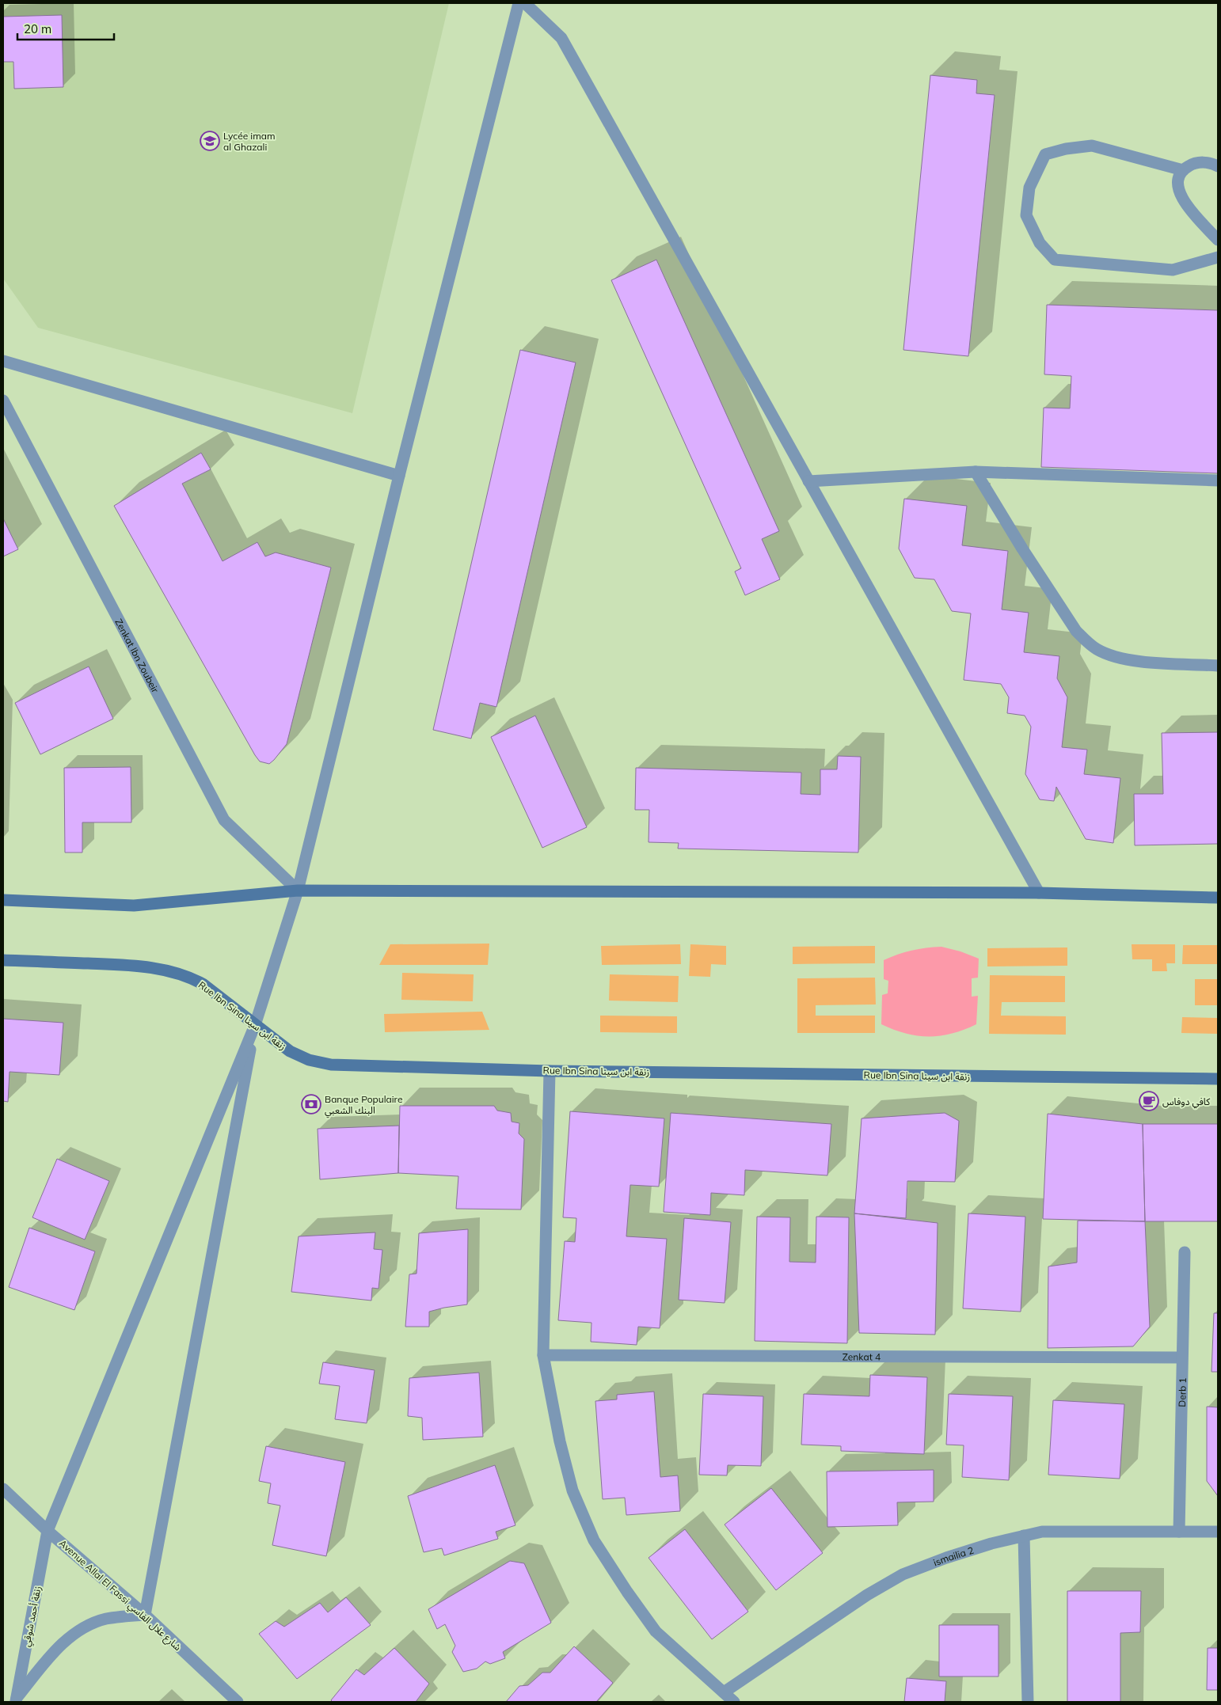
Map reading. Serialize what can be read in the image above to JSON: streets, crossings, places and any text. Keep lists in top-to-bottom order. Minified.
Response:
{"streets":{"main road":["Rue Ibn Sina زنقة ابن سينا"],"street":["Zenkat Ibn Zoubeir","Zenkat 4","Derb 1","ismailia 2","Avenue Allal El Fassi شارع علال الفاسي","زنقة أحمد شوقي"]},"crossings":[["Rue Ibn Sina زنقة ابن سينا","زنقة أحمد شوقي"],["Zenkat 4","Derb 1"],["Derb 1","ismailia 2"],["Avenue Allal El Fassi شارع علال الفاسي","زنقة أحمد شوقي"]],"places":{"school or university":["Lycée imam al Ghazali"],"cafe":["كافي دوفاس"],"bank":["Banque Populaire البنك الشعبي"]},"scale_bar":"20 m"}
